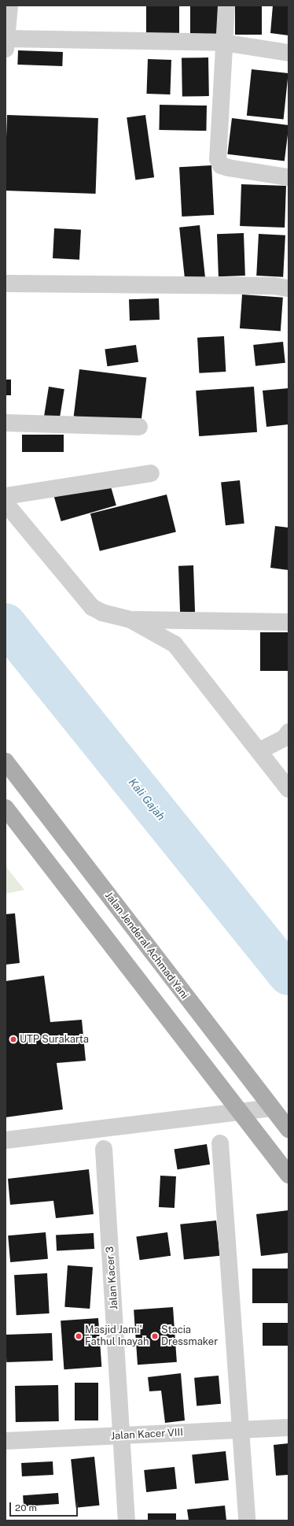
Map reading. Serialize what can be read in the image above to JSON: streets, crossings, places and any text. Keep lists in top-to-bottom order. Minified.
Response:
{"streets":{"main road":["Jalan Jenderal Achmad Yani"],"street":["Jalan Kacer 3","Jalan Kacer VIII"]},"crossings":[["Jalan Kacer 3","Jalan Kacer VIII"]],"water":["Kali Gajah"],"places":["UTP Surakarta","Masjid Jami' Fathul Inayah","Stacia Dressmaker"],"scale_bar":"20 m"}
